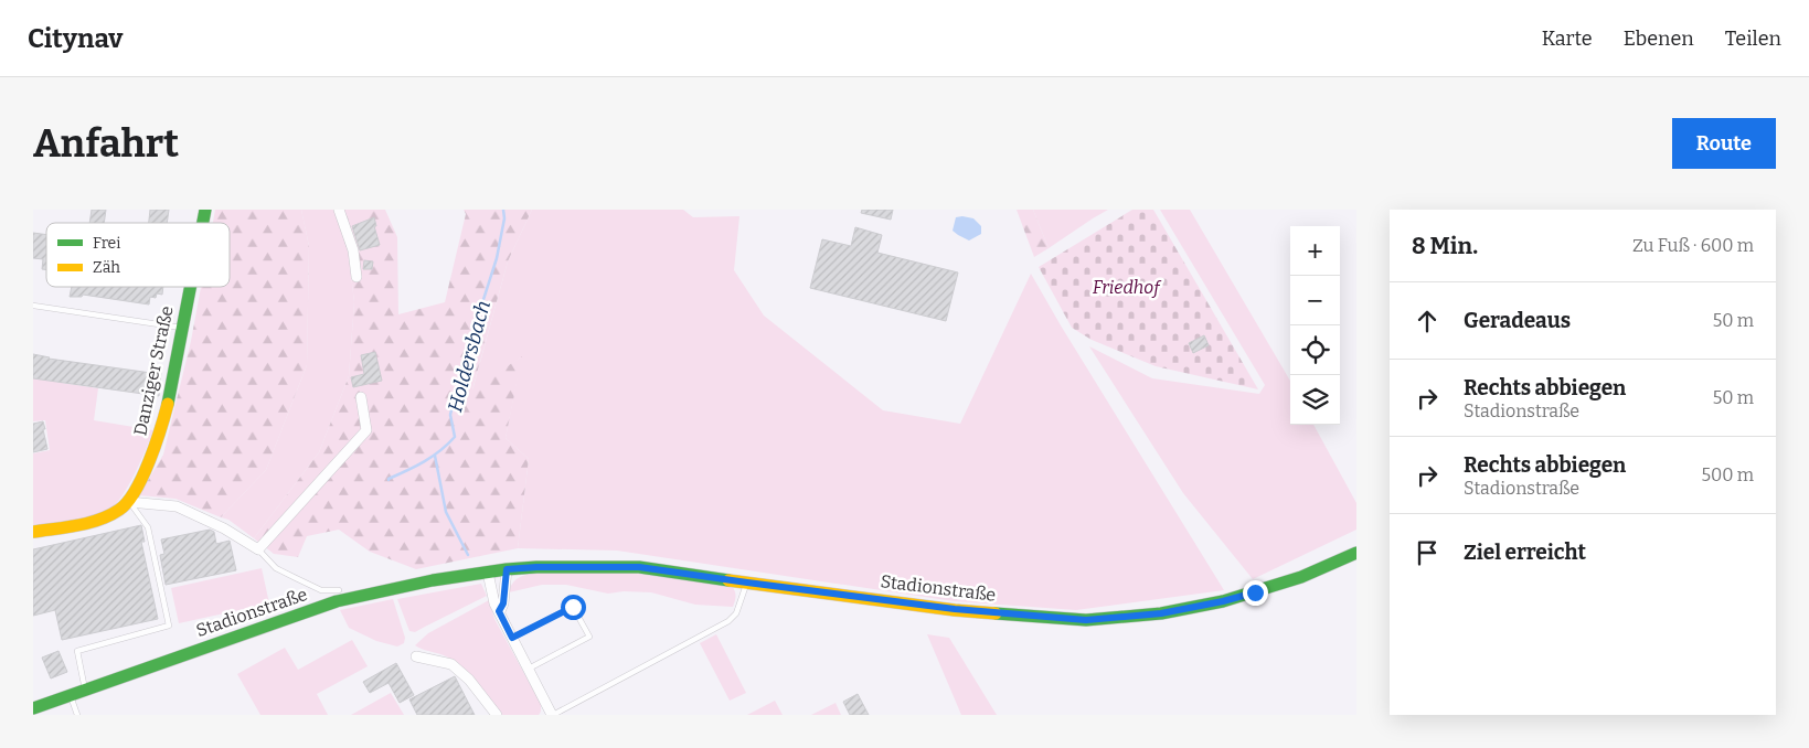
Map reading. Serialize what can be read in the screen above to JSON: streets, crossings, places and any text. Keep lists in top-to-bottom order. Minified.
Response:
{"streets":{"street":["Danziger Straße","Stadionstraße"]},"water":["Holdersbach"],"parks":["Friedhof"],"legend":["Frei","Zäh"],"page":{"header":"Citynav","nav":["Karte","Ebenen","Teilen"],"buttons":"Route","title":"Anfahrt","heading":["8 Min.","Zu Fuß · 600 m"],"map_buttons":["+","−"],"list":[["Geradeaus","50 m"],["Rechts abbiegen","Stadionstraße","50 m"],["Rechts abbiegen","Stadionstraße","500 m"],"Ziel erreicht"]}}
